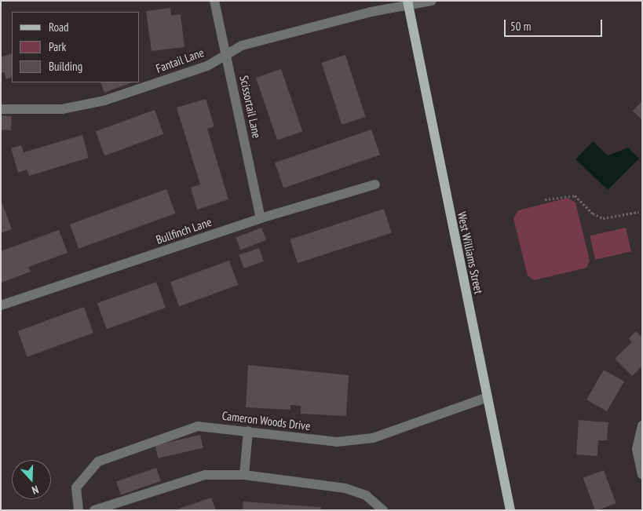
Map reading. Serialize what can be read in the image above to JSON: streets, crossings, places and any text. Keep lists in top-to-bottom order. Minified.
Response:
{"streets":{"main road":["West Williams Street"],"street":["Fantail Lane","Scissortail Lane","Bullfinch Lane","Cameron Woods Drive"]},"crossings":[["Fantail Lane","Scissortail Lane"],["Fantail Lane","West Williams Street"],["Scissortail Lane","Bullfinch Lane"],["West Williams Street","Cameron Woods Drive"]],"legend":["Road","Park","Building"],"scale_bar":"50 m","north":"bottom"}
